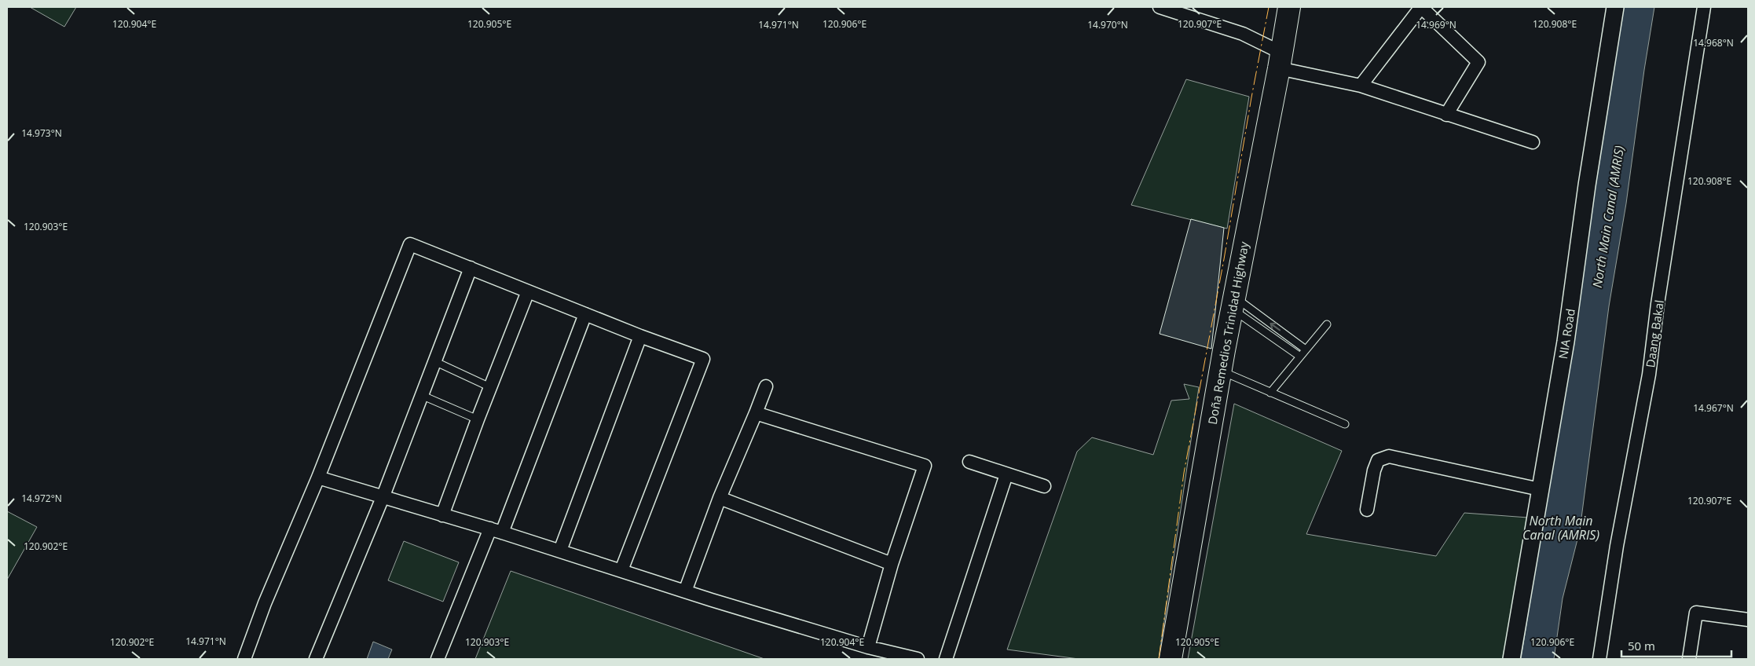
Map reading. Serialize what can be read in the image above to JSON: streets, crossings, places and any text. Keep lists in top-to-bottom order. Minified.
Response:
{"streets":{"highway":["Doña Remedios Trinidad Highway"],"street":["NIA Road","Daang Bakal"]},"water":["North Main Canal (AMRIS)"],"scale_bar":"50 m","coordinates":["120.904°E","120.905°E","120.906°E","120.907°E","120.908°E","14.971°N","14.970°N","14.969°N","14.968°N","14.973°N","120.903°E","14.967°N","14.972°N","120.902°E"]}
